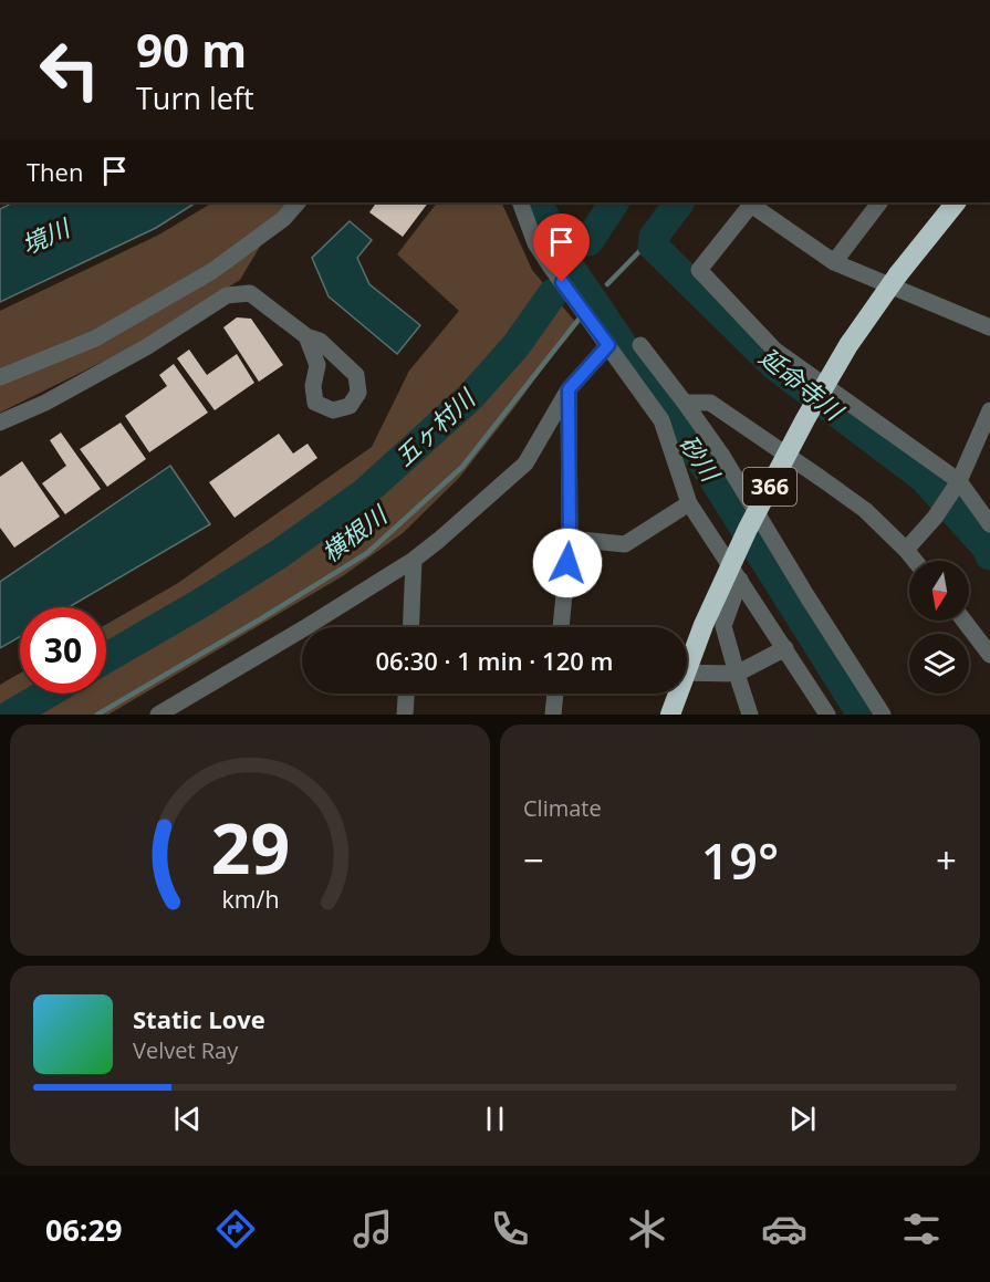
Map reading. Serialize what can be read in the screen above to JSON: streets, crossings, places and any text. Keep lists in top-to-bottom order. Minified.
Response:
{"streets":{"highway":["366"]},"water":["境川","延命寺川","五ヶ村川","砂川","横根川"],"north":"bottom","page":{"turn":["90 m","Turn left"],"then":"Then","limit":"30","trip":"06:30 · 1 min · 120 m","tile":"Climate","heat":["−","19°","+"],"song":["Static Love","Velvet Ray"],"tabs":"06:29","gauge":["29","km/h"]}}
